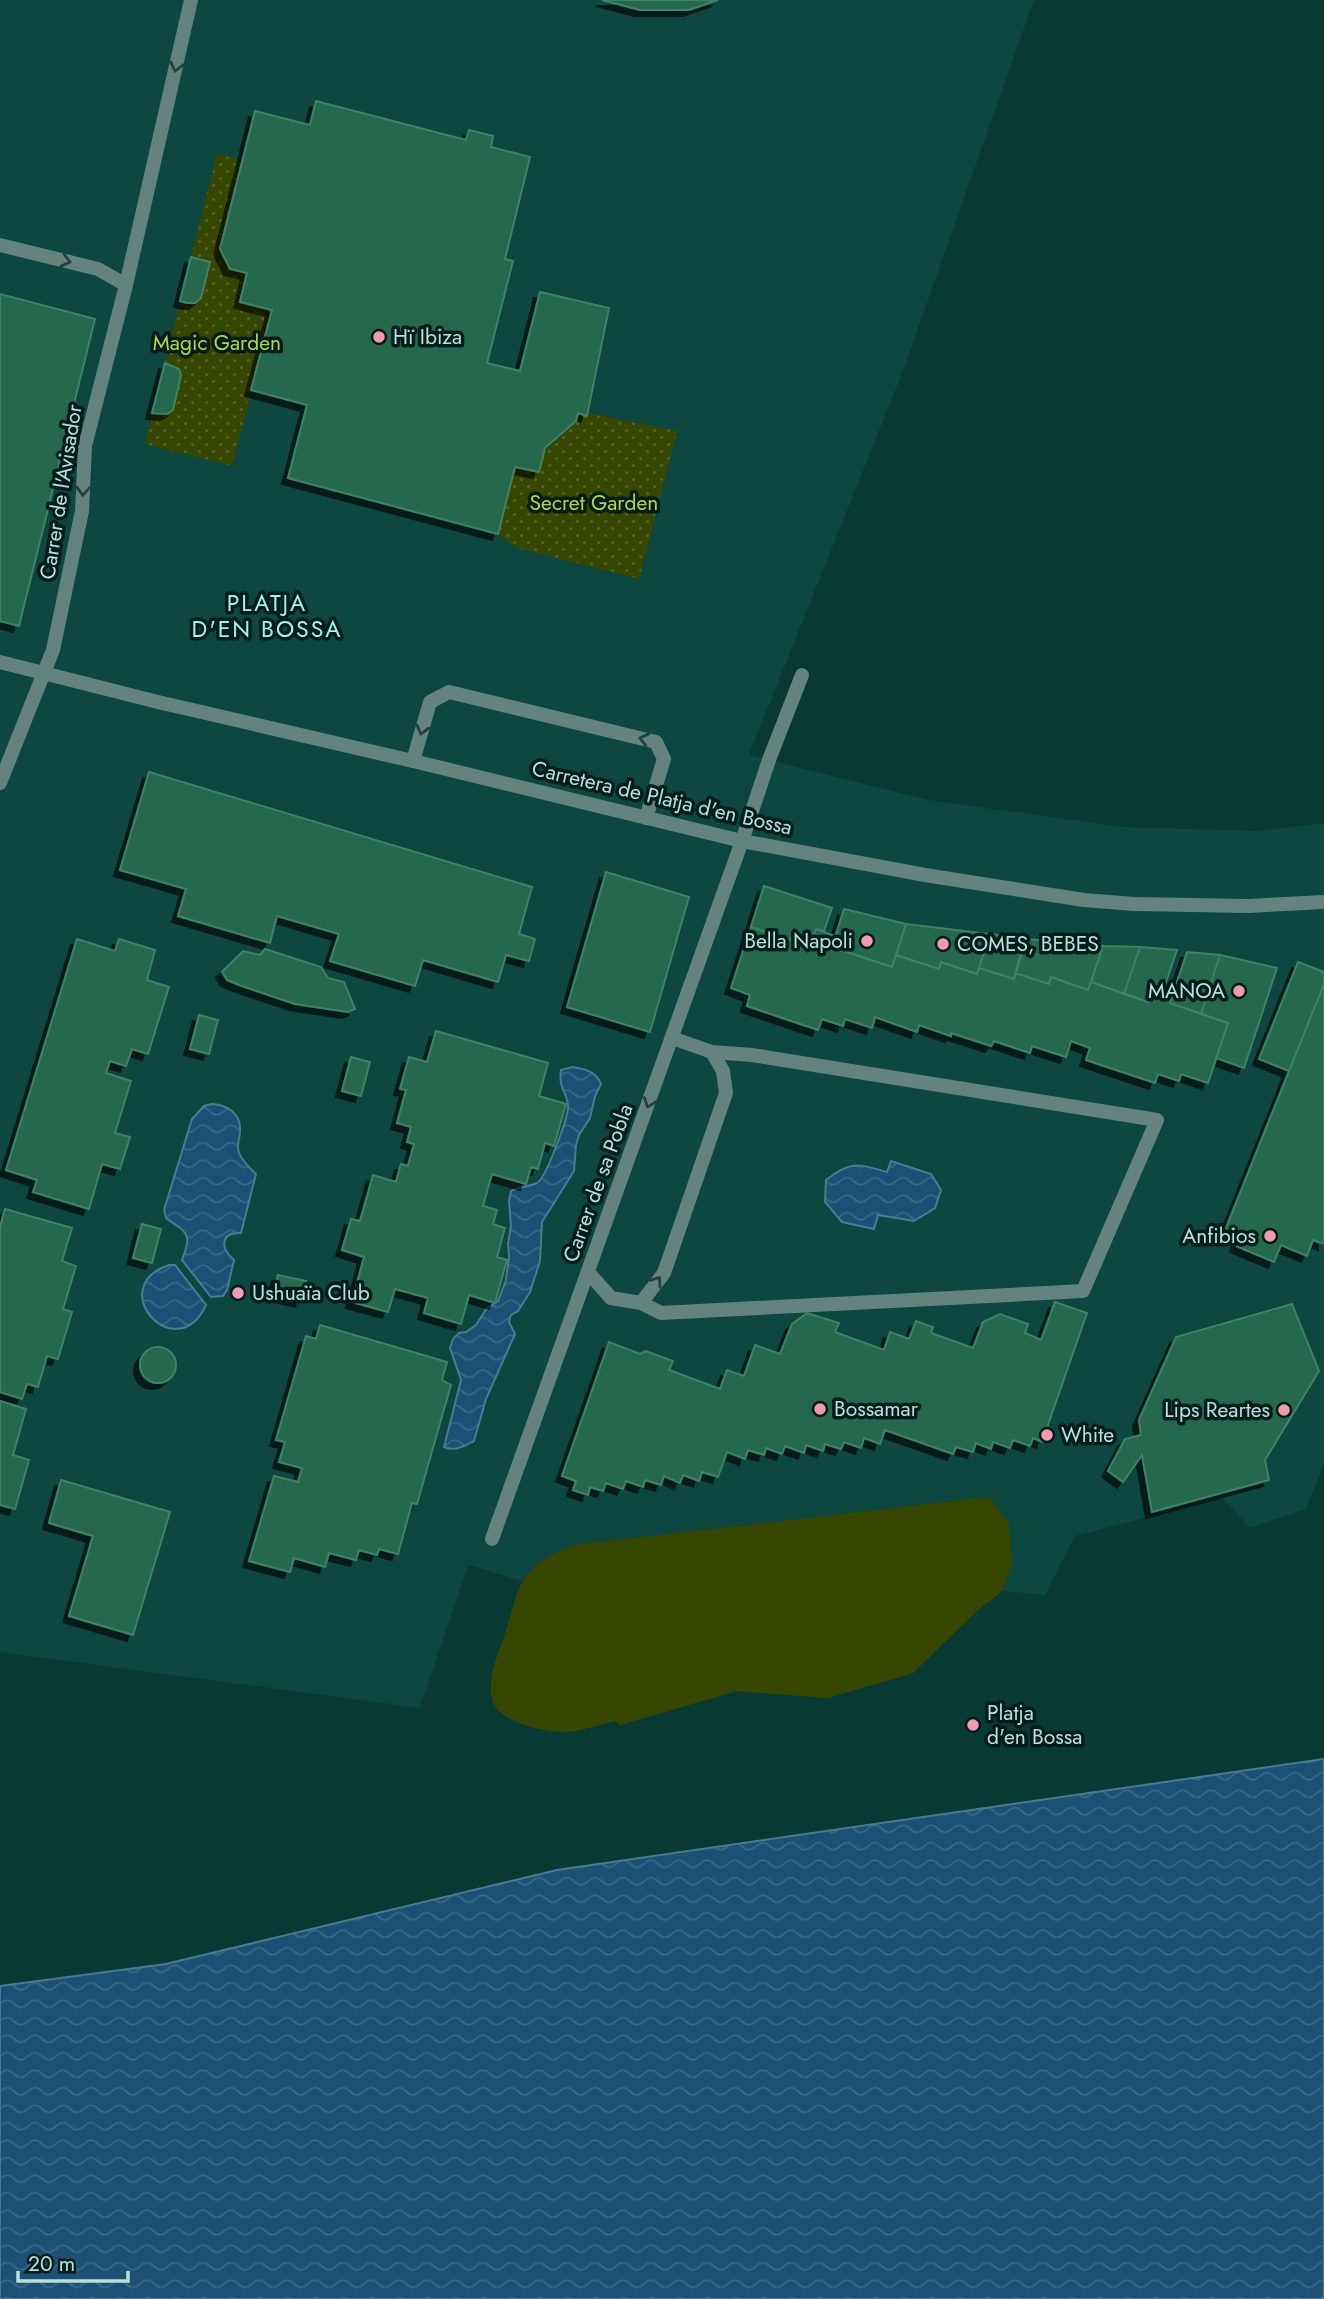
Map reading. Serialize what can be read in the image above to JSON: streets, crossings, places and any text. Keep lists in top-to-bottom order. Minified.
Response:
{"streets":{"street":["Carrer de l'Avisador","Carretera de Platja d'en Bossa","Carrer de sa Pobla"]},"crossings":[["Carrer de l'Avisador","Carretera de Platja d'en Bossa"],["Carretera de Platja d'en Bossa","Carrer de sa Pobla"]],"one_way":["Carrer de l'Avisador"],"districts":["PLATJA D'EN BOSSA"],"parks":["Magic Garden","Secret Garden"],"places":["Hï Ibiza","Bella Napoli","COMES, BEBES","MANOA","Anfibios","Ushuaïa Club","Bossamar","Lips Reartes","White","Platja d'en Bossa"],"scale_bar":"20 m"}
